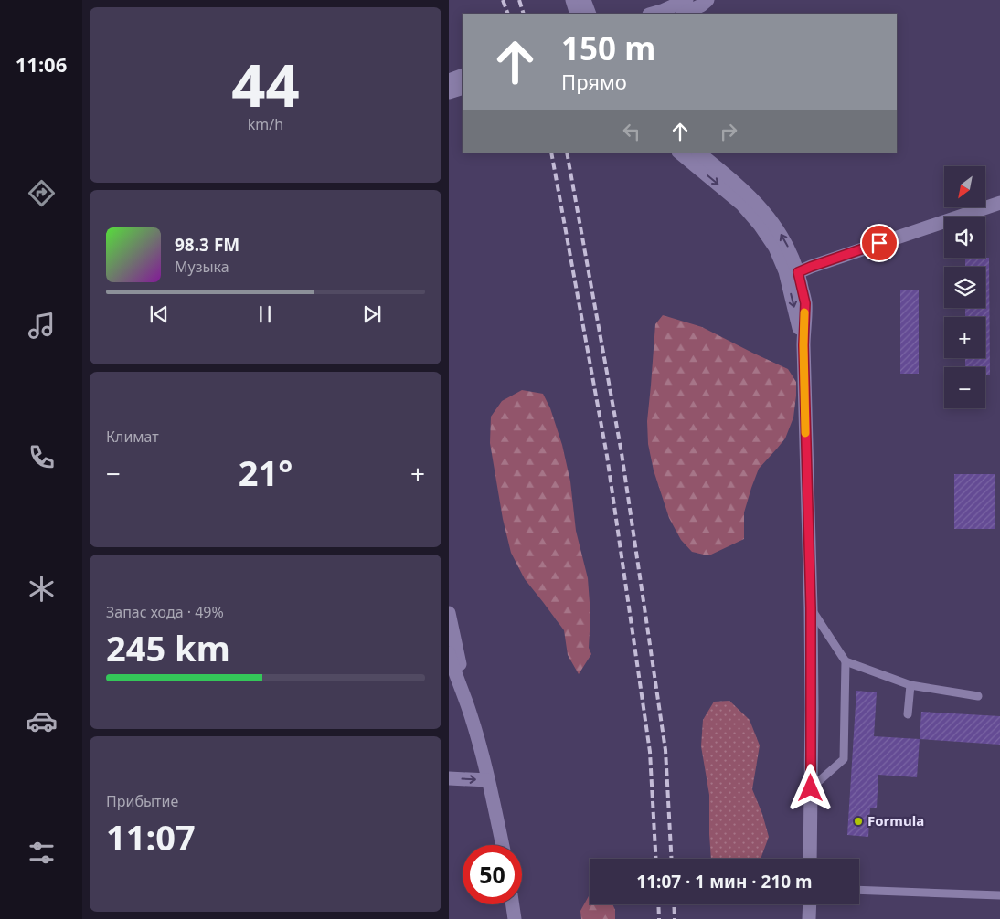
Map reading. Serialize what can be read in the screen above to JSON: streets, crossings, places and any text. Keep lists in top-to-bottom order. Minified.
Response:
{"places":["Formula"],"north":"bottom left","page":{"tabs":"11:06","tile":[["44","km/h"],"Климат",["Запас хода · 49%","245 km"],["Прибытие","11:07"]],"turn":["150 m","Прямо"],"map_buttons":["+","−"],"song":["98.3 FM","Музыка"],"heat":["−","21°","+"],"limit":"50","trip":"11:07 · 1 мин · 210 m"}}
